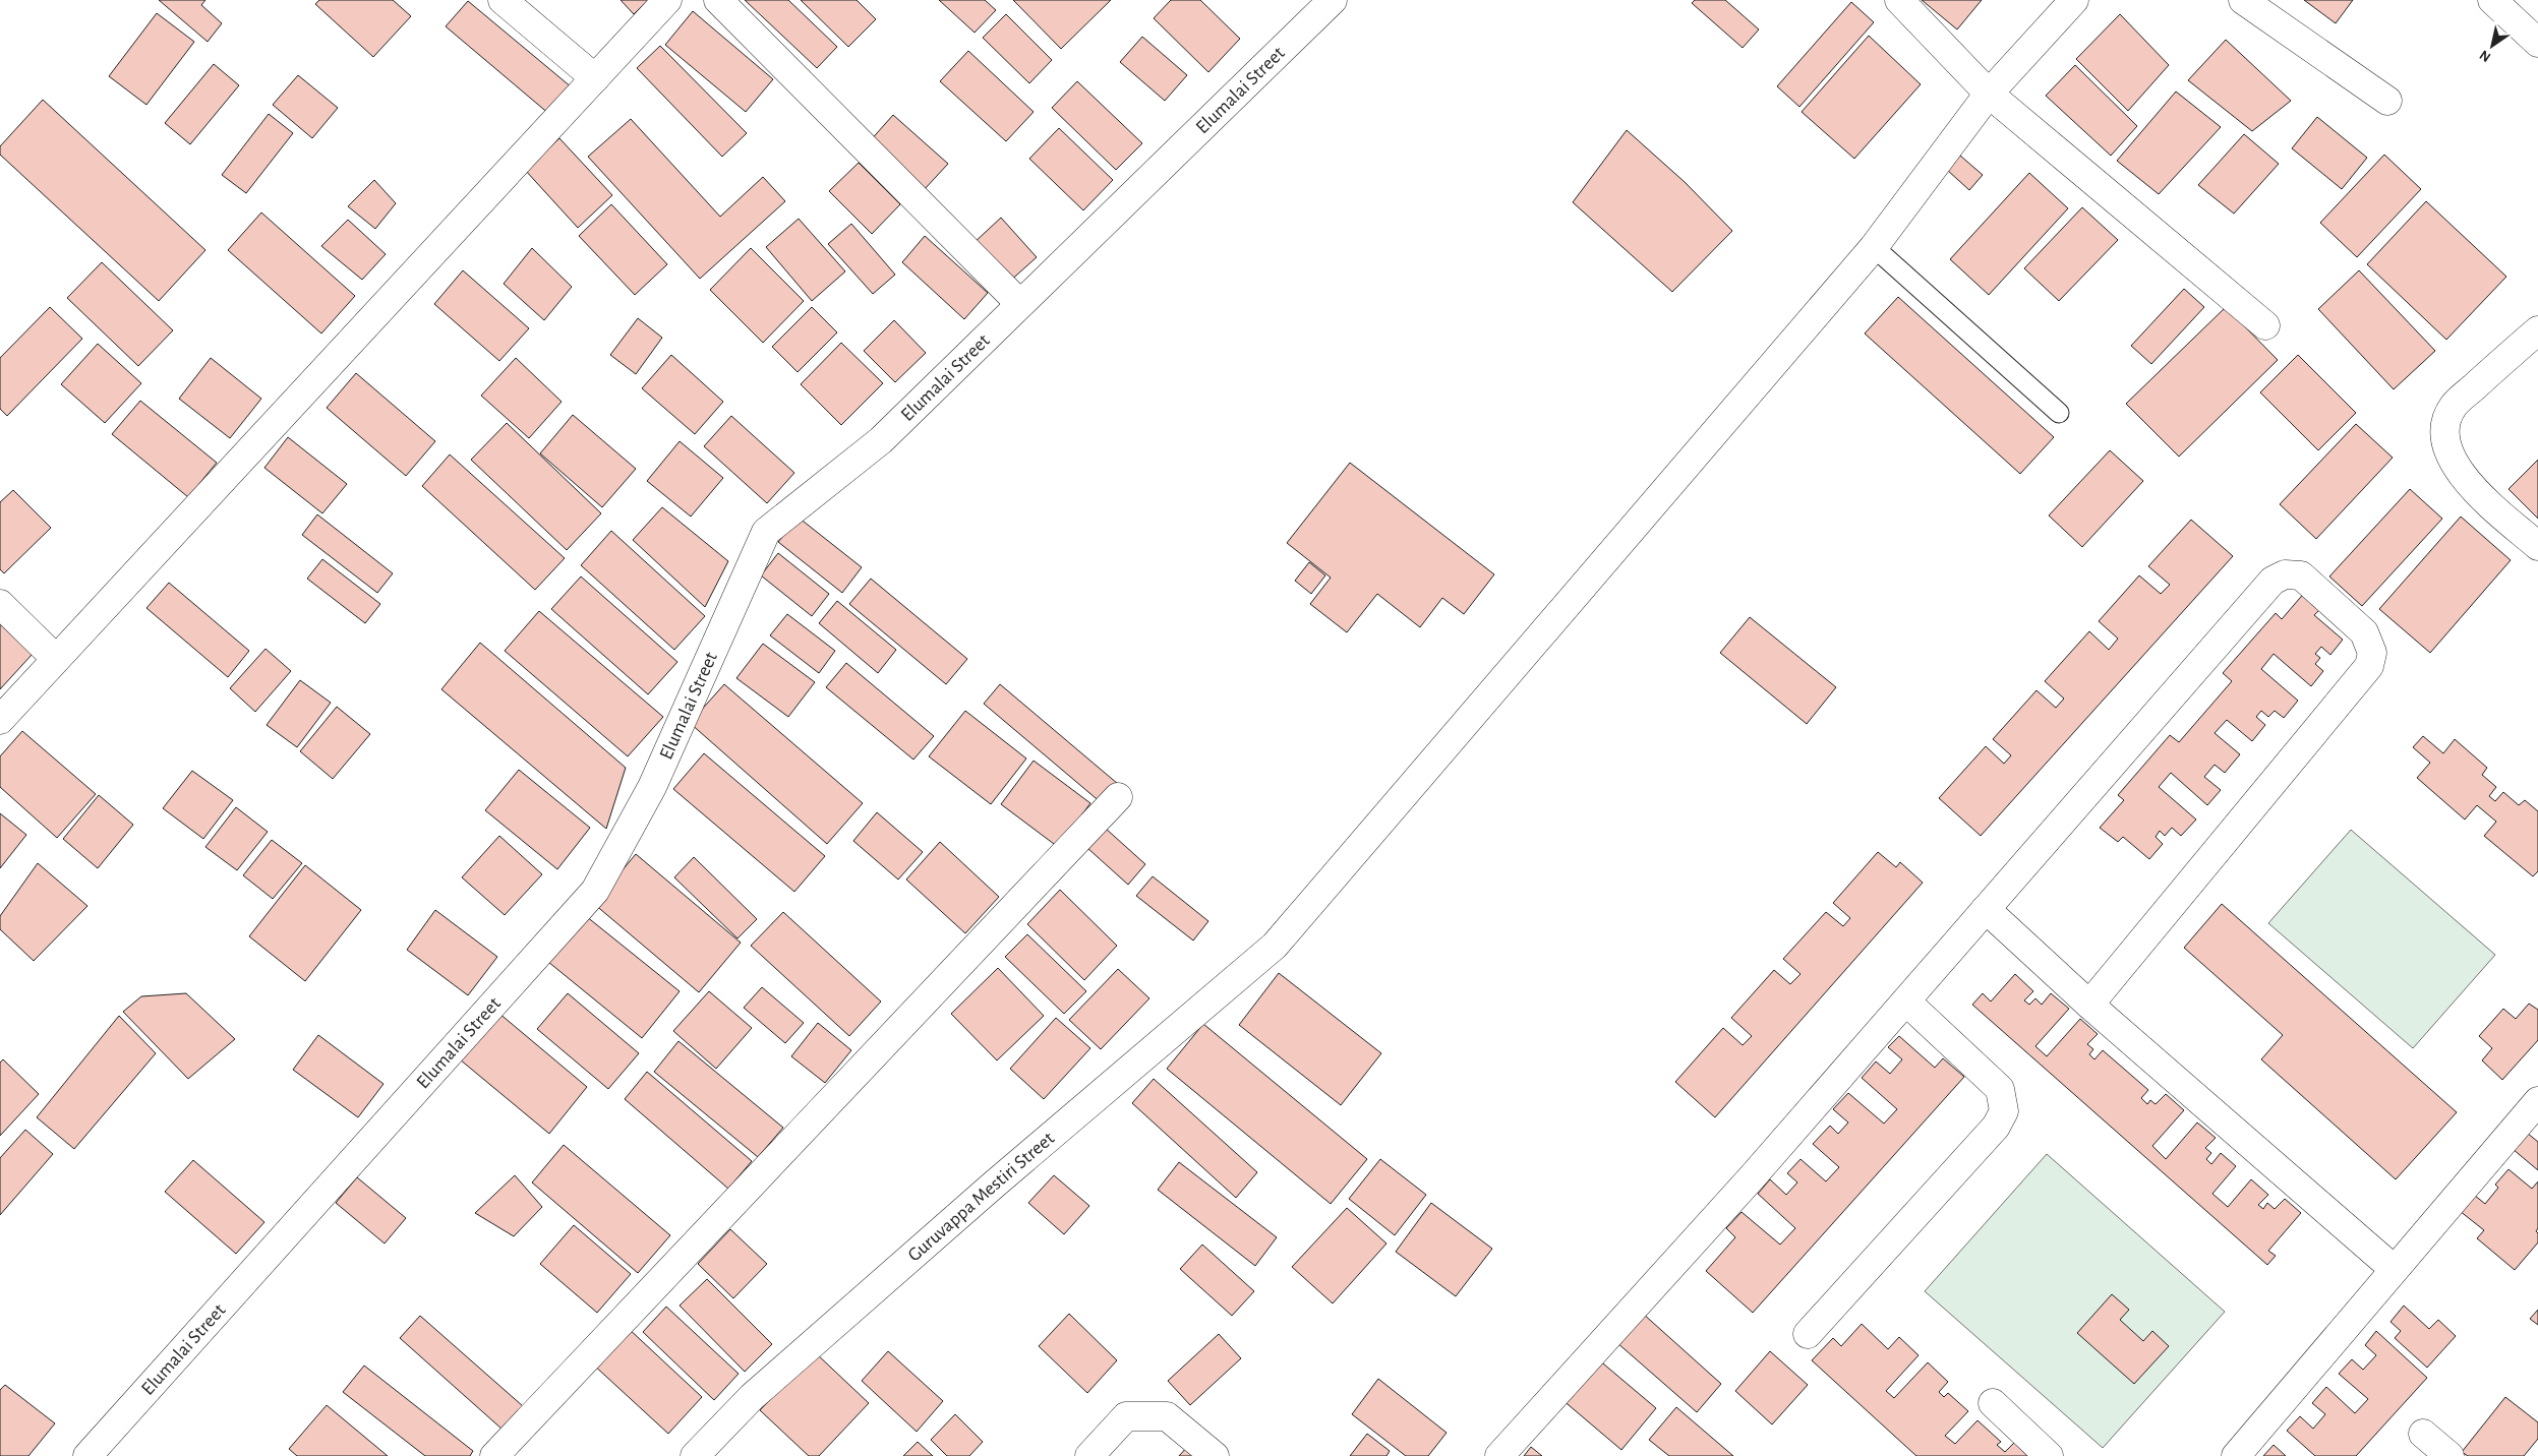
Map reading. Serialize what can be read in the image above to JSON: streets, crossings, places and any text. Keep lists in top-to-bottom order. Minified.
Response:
{"streets":{"street":["Elumalai Street","Guruvappa Mestiri Street"]},"north":"bottom left"}
